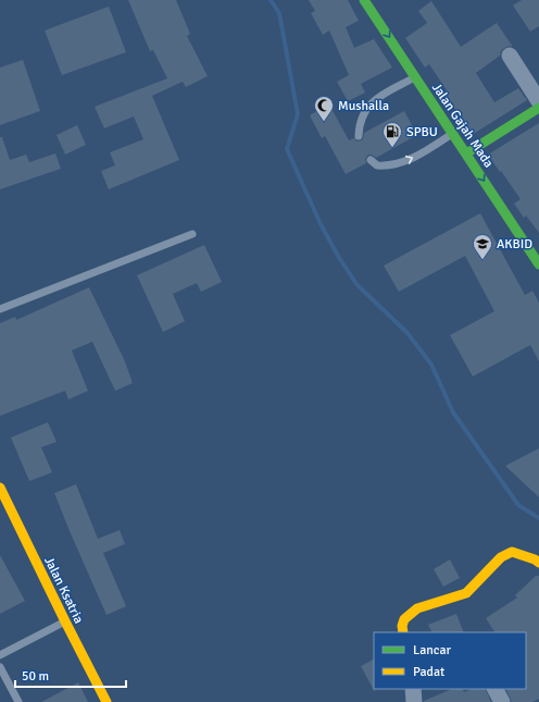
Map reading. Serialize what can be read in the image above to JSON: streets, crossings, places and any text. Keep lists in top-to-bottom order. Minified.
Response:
{"streets":{"street":["Jalan Gajah Mada","Jalan Ksatria"]},"one_way":["Jalan Gajah Mada"],"places":{"mosque":["Mushalla"],"fuel station":["SPBU"],"school or university":["AKBID"]},"legend":["Lancar","Padat"],"scale_bar":"50 m"}
